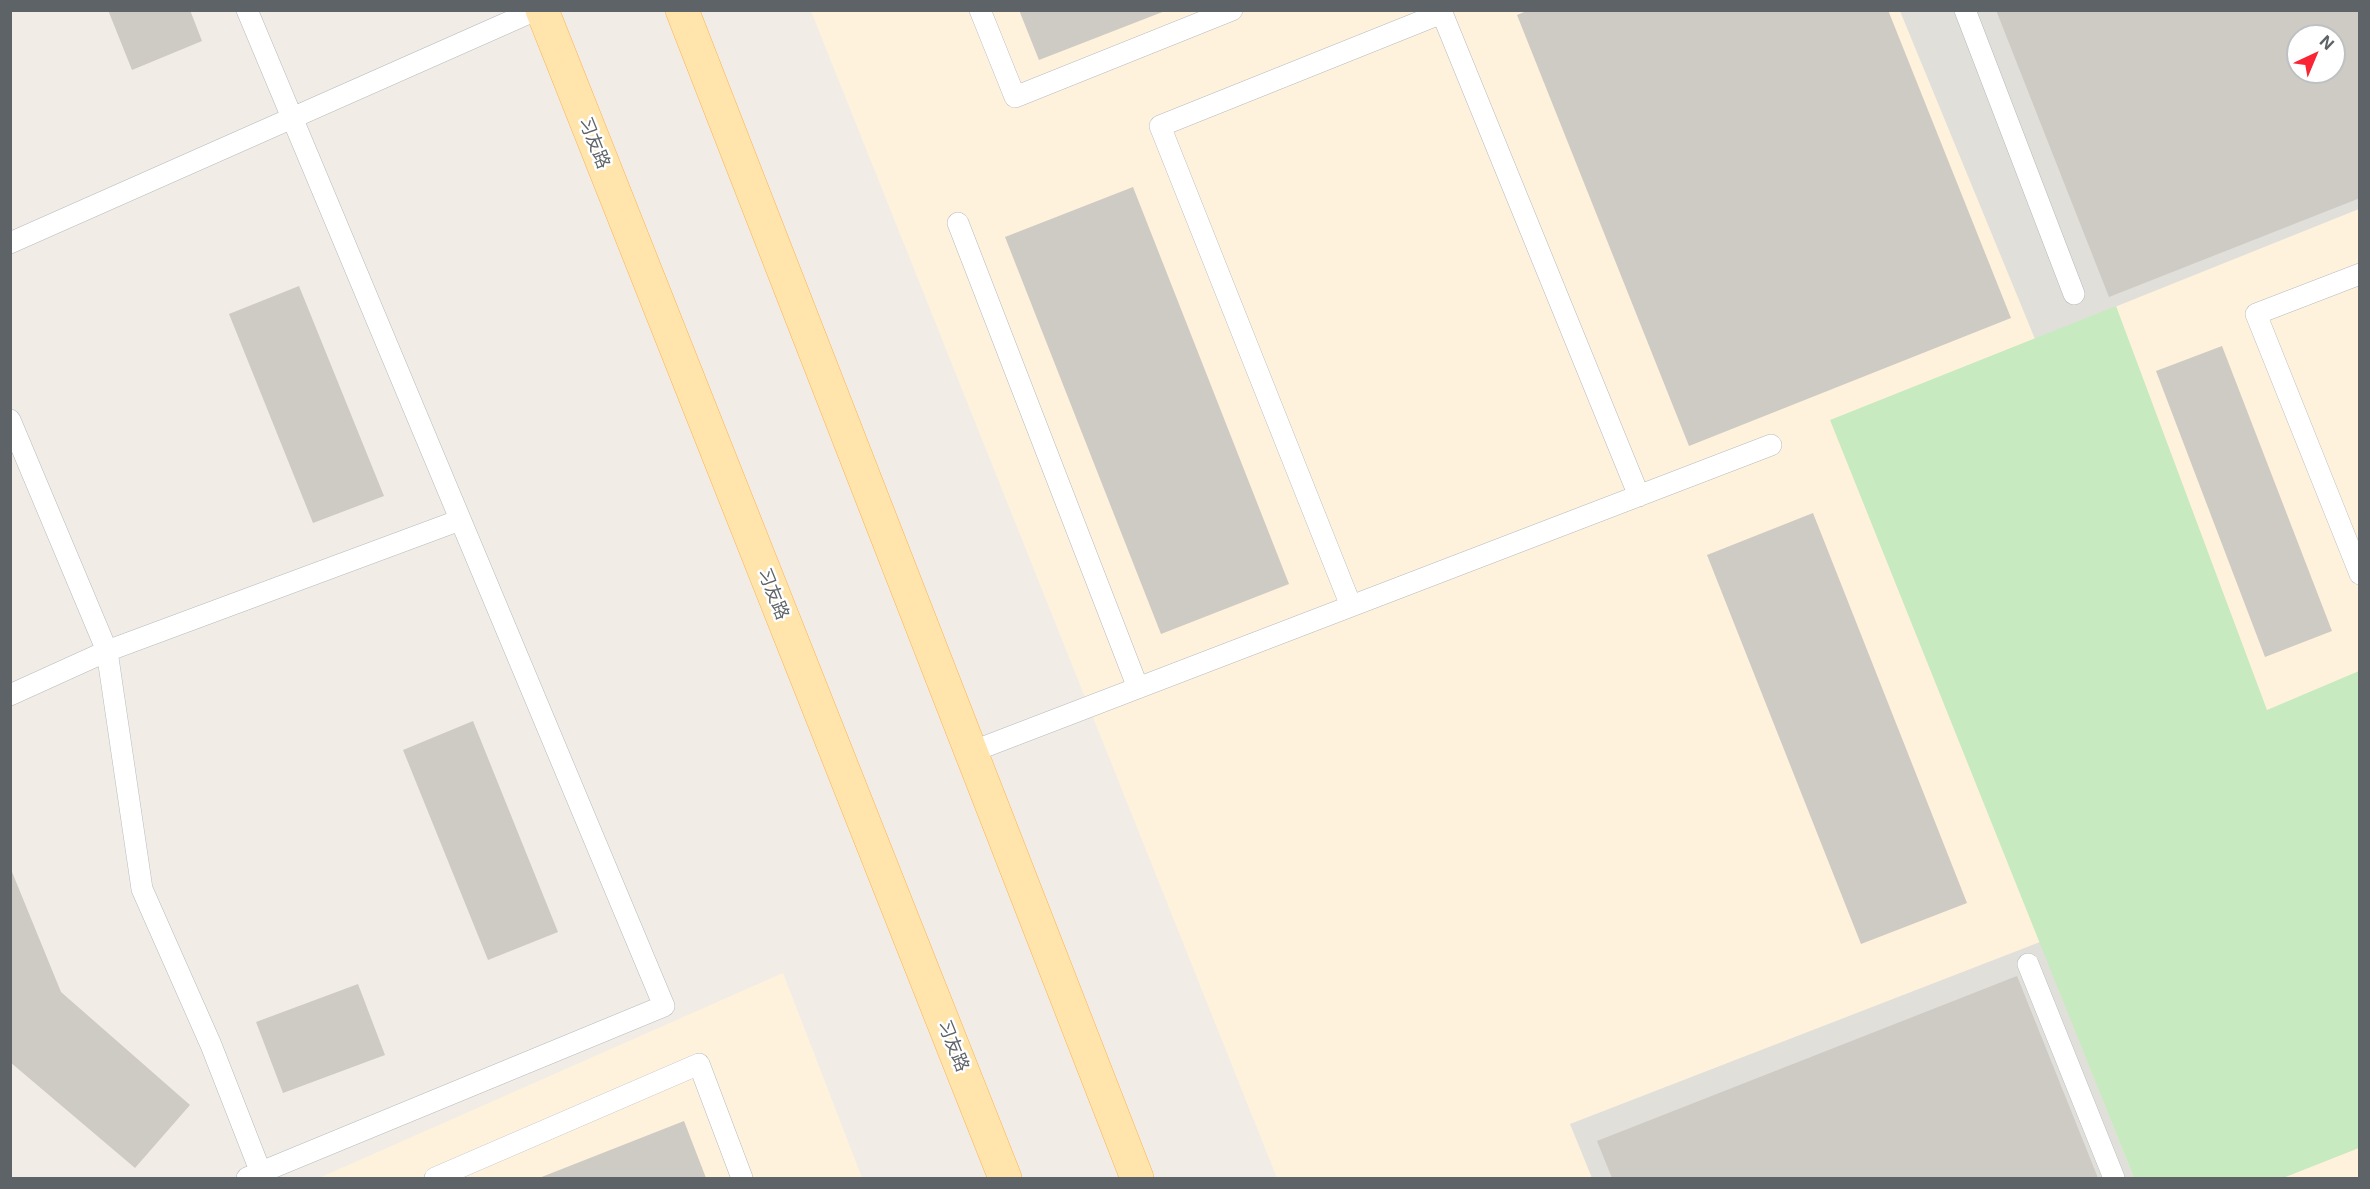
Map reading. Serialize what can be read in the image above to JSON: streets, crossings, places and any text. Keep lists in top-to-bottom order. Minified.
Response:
{"streets":{"main road":["习友路"]},"north":"top right"}
